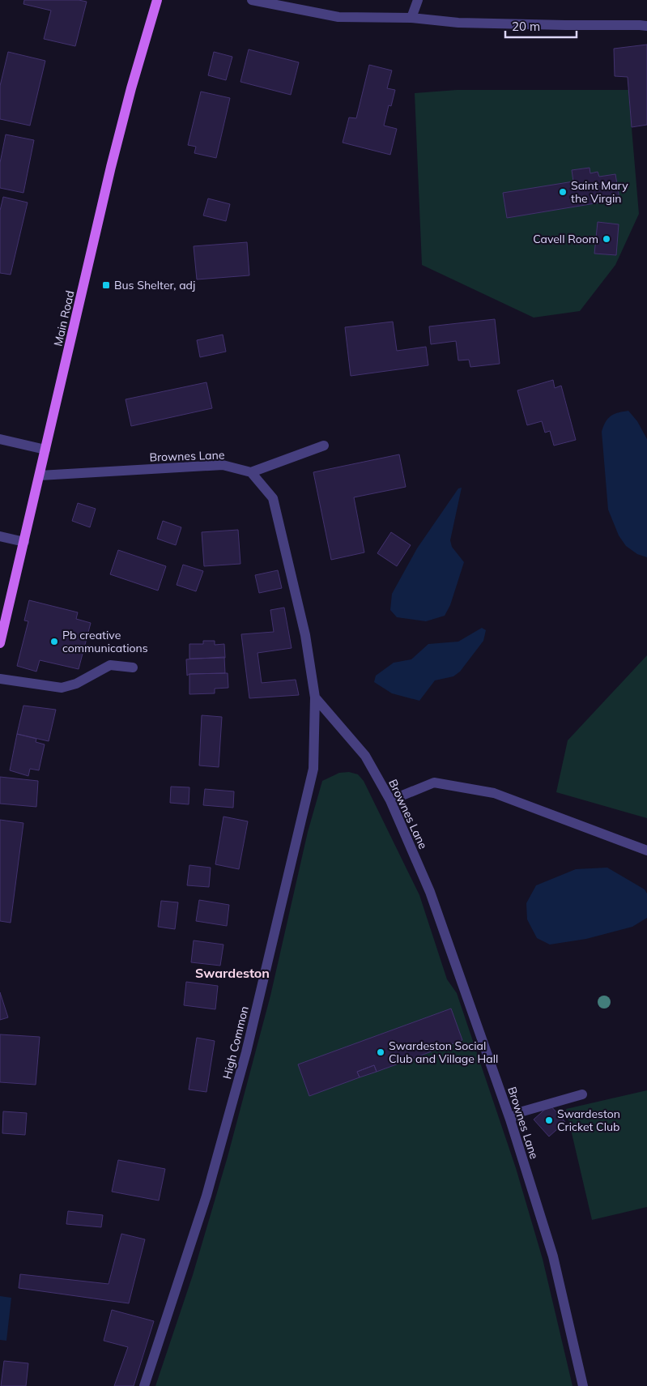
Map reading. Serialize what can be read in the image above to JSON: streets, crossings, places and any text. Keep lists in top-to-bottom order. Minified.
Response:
{"streets":{"main road":["Main Road"],"street":["Brownes Lane","High Common"]},"crossings":[["Main Road","Brownes Lane"],["Brownes Lane","High Common"]],"districts":["Swardeston"],"places":{"other":["Saint Mary the Virgin","Cavell Room","Pb creative communications","Swardeston Social Club and Village Hall","Swardeston Cricket Club"],"transit":["Bus Shelter, adj"]},"scale_bar":"20 m"}
